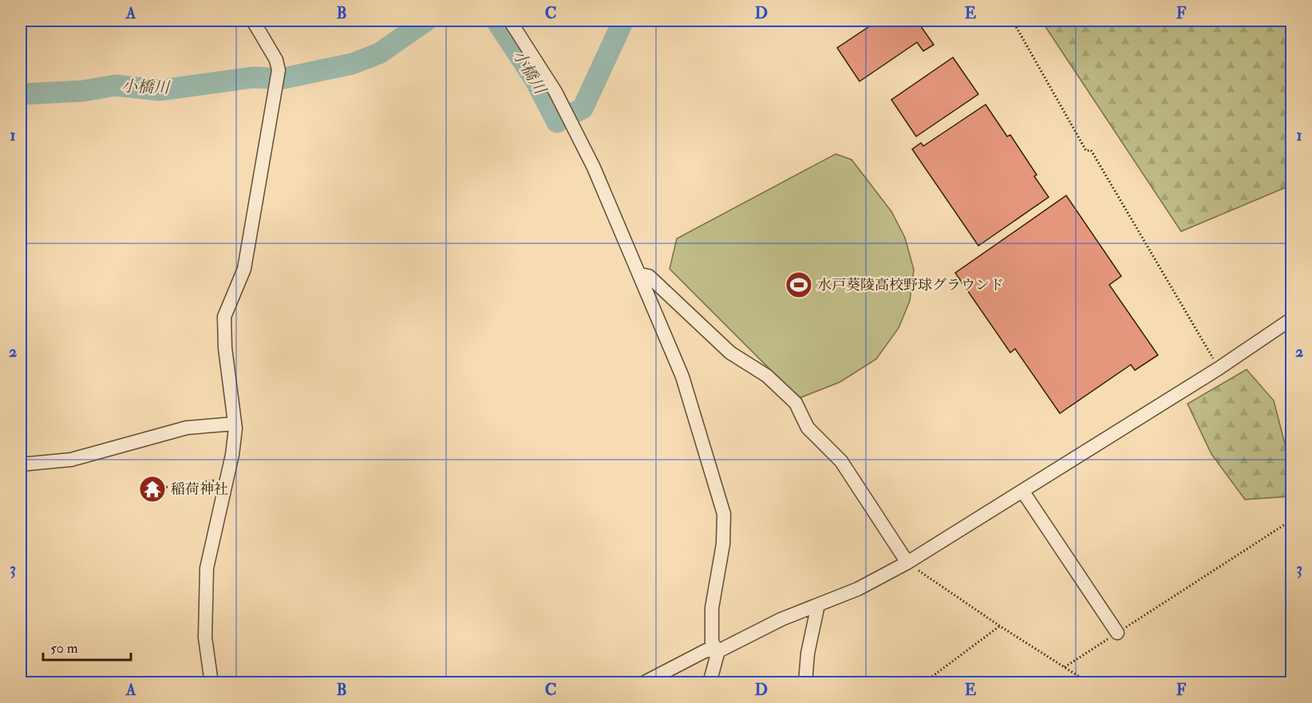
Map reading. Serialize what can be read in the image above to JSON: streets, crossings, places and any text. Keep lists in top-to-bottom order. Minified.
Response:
{"water":["小橋川"],"places":{"sports":["水戸葵陵高校野球グラウンド"],"temple":["稲荷神社"]},"scale_bar":"50 m","grid":{"columns":["A","B","C","D","E","F"],"rows":["1","2","3"]}}
